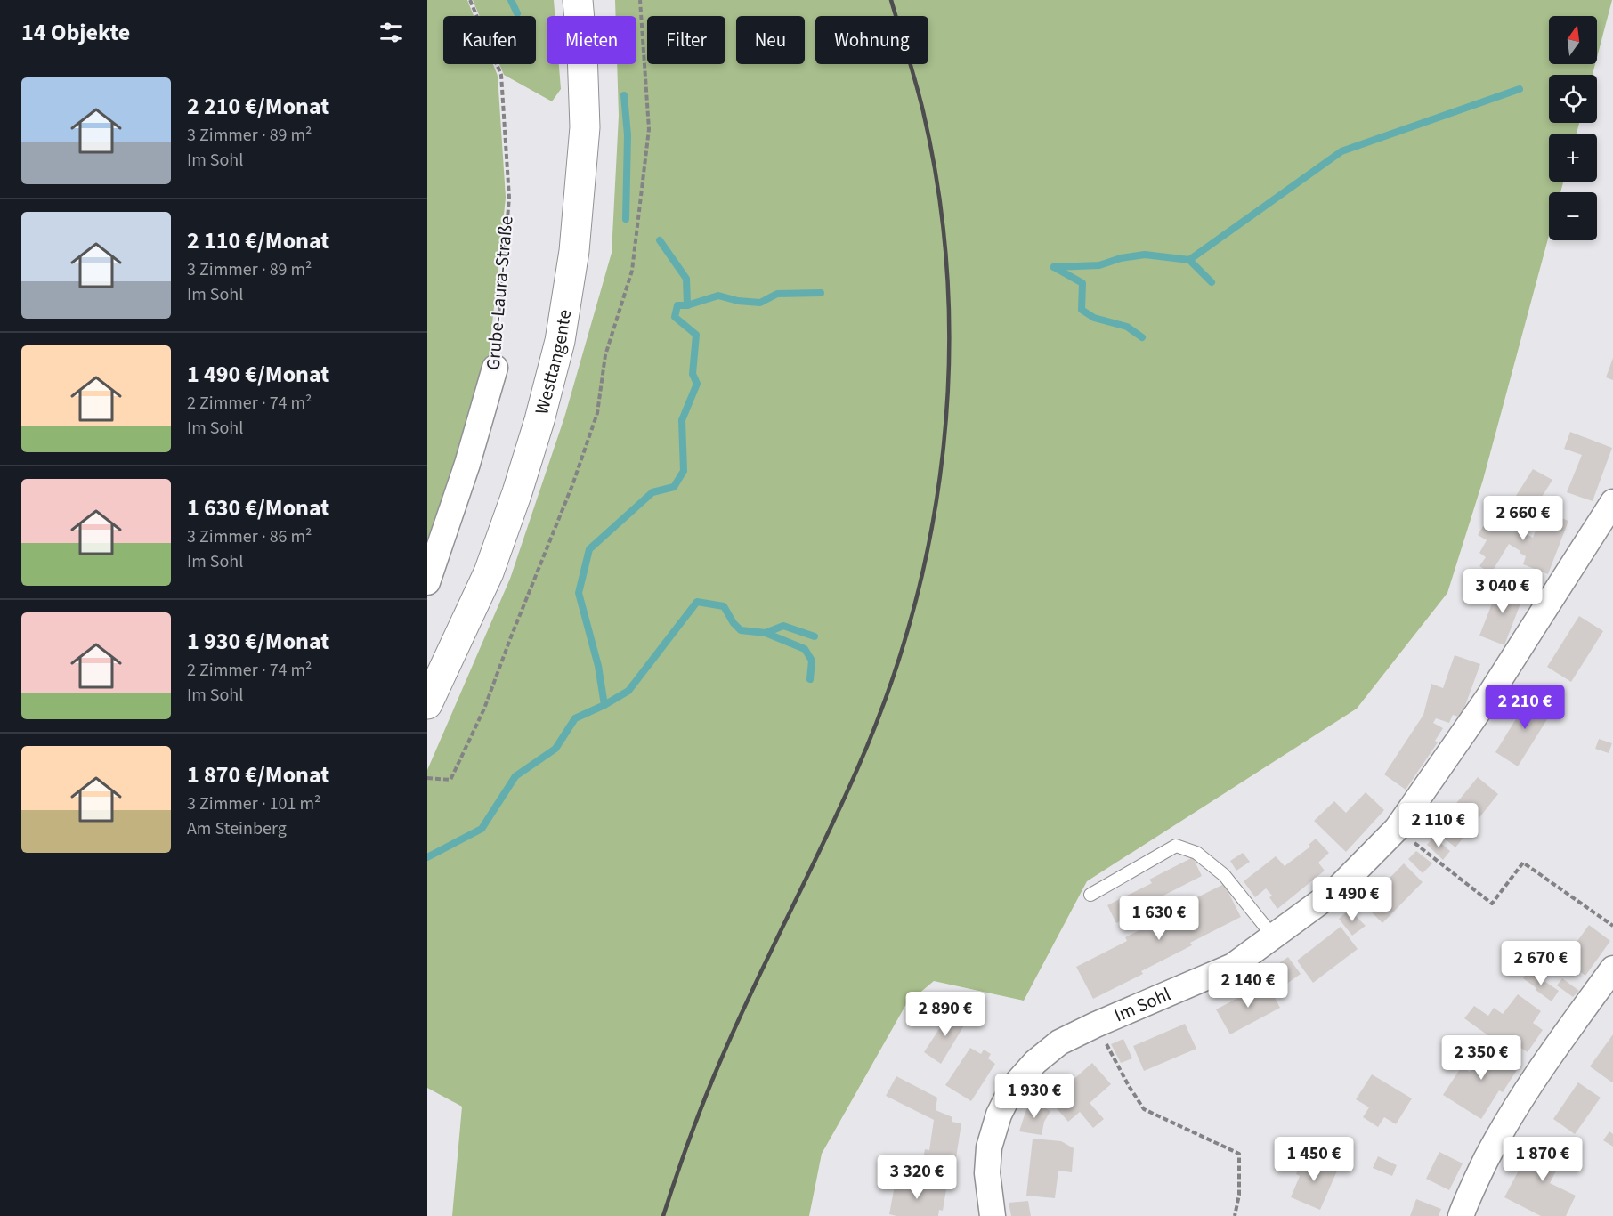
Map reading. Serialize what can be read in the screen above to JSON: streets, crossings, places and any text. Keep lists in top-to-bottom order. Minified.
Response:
{"streets":{"main road":["Westtangente"],"street":["Grube-Laura-Straße","Im Sohl"]},"north":"top","page":{"heading":"14 Objekte","map_buttons":["+","−"],"chip":["Kaufen","Mieten","Filter","Neu","Wohnung"],"list":[{"name":"2 210 €/Monat","note":"3 Zimmer · 89 m² · Im Sohl"},{"name":"2 110 €/Monat","note":"3 Zimmer · 89 m² · Im Sohl"},{"name":"1 490 €/Monat","note":"2 Zimmer · 74 m² · Im Sohl"},{"name":"1 630 €/Monat","note":"3 Zimmer · 86 m² · Im Sohl"},{"name":"1 930 €/Monat","note":"2 Zimmer · 74 m² · Im Sohl"},{"name":"1 870 €/Monat","note":"3 Zimmer · 101 m² · Am Steinberg"}],"price":["2 660 €","3 040 €","2 210 €","2 110 €","1 490 €","1 630 €","2 670 €","2 140 €","2 890 €","2 350 €","1 930 €","1 450 €","1 870 €","3 320 €"]}}
